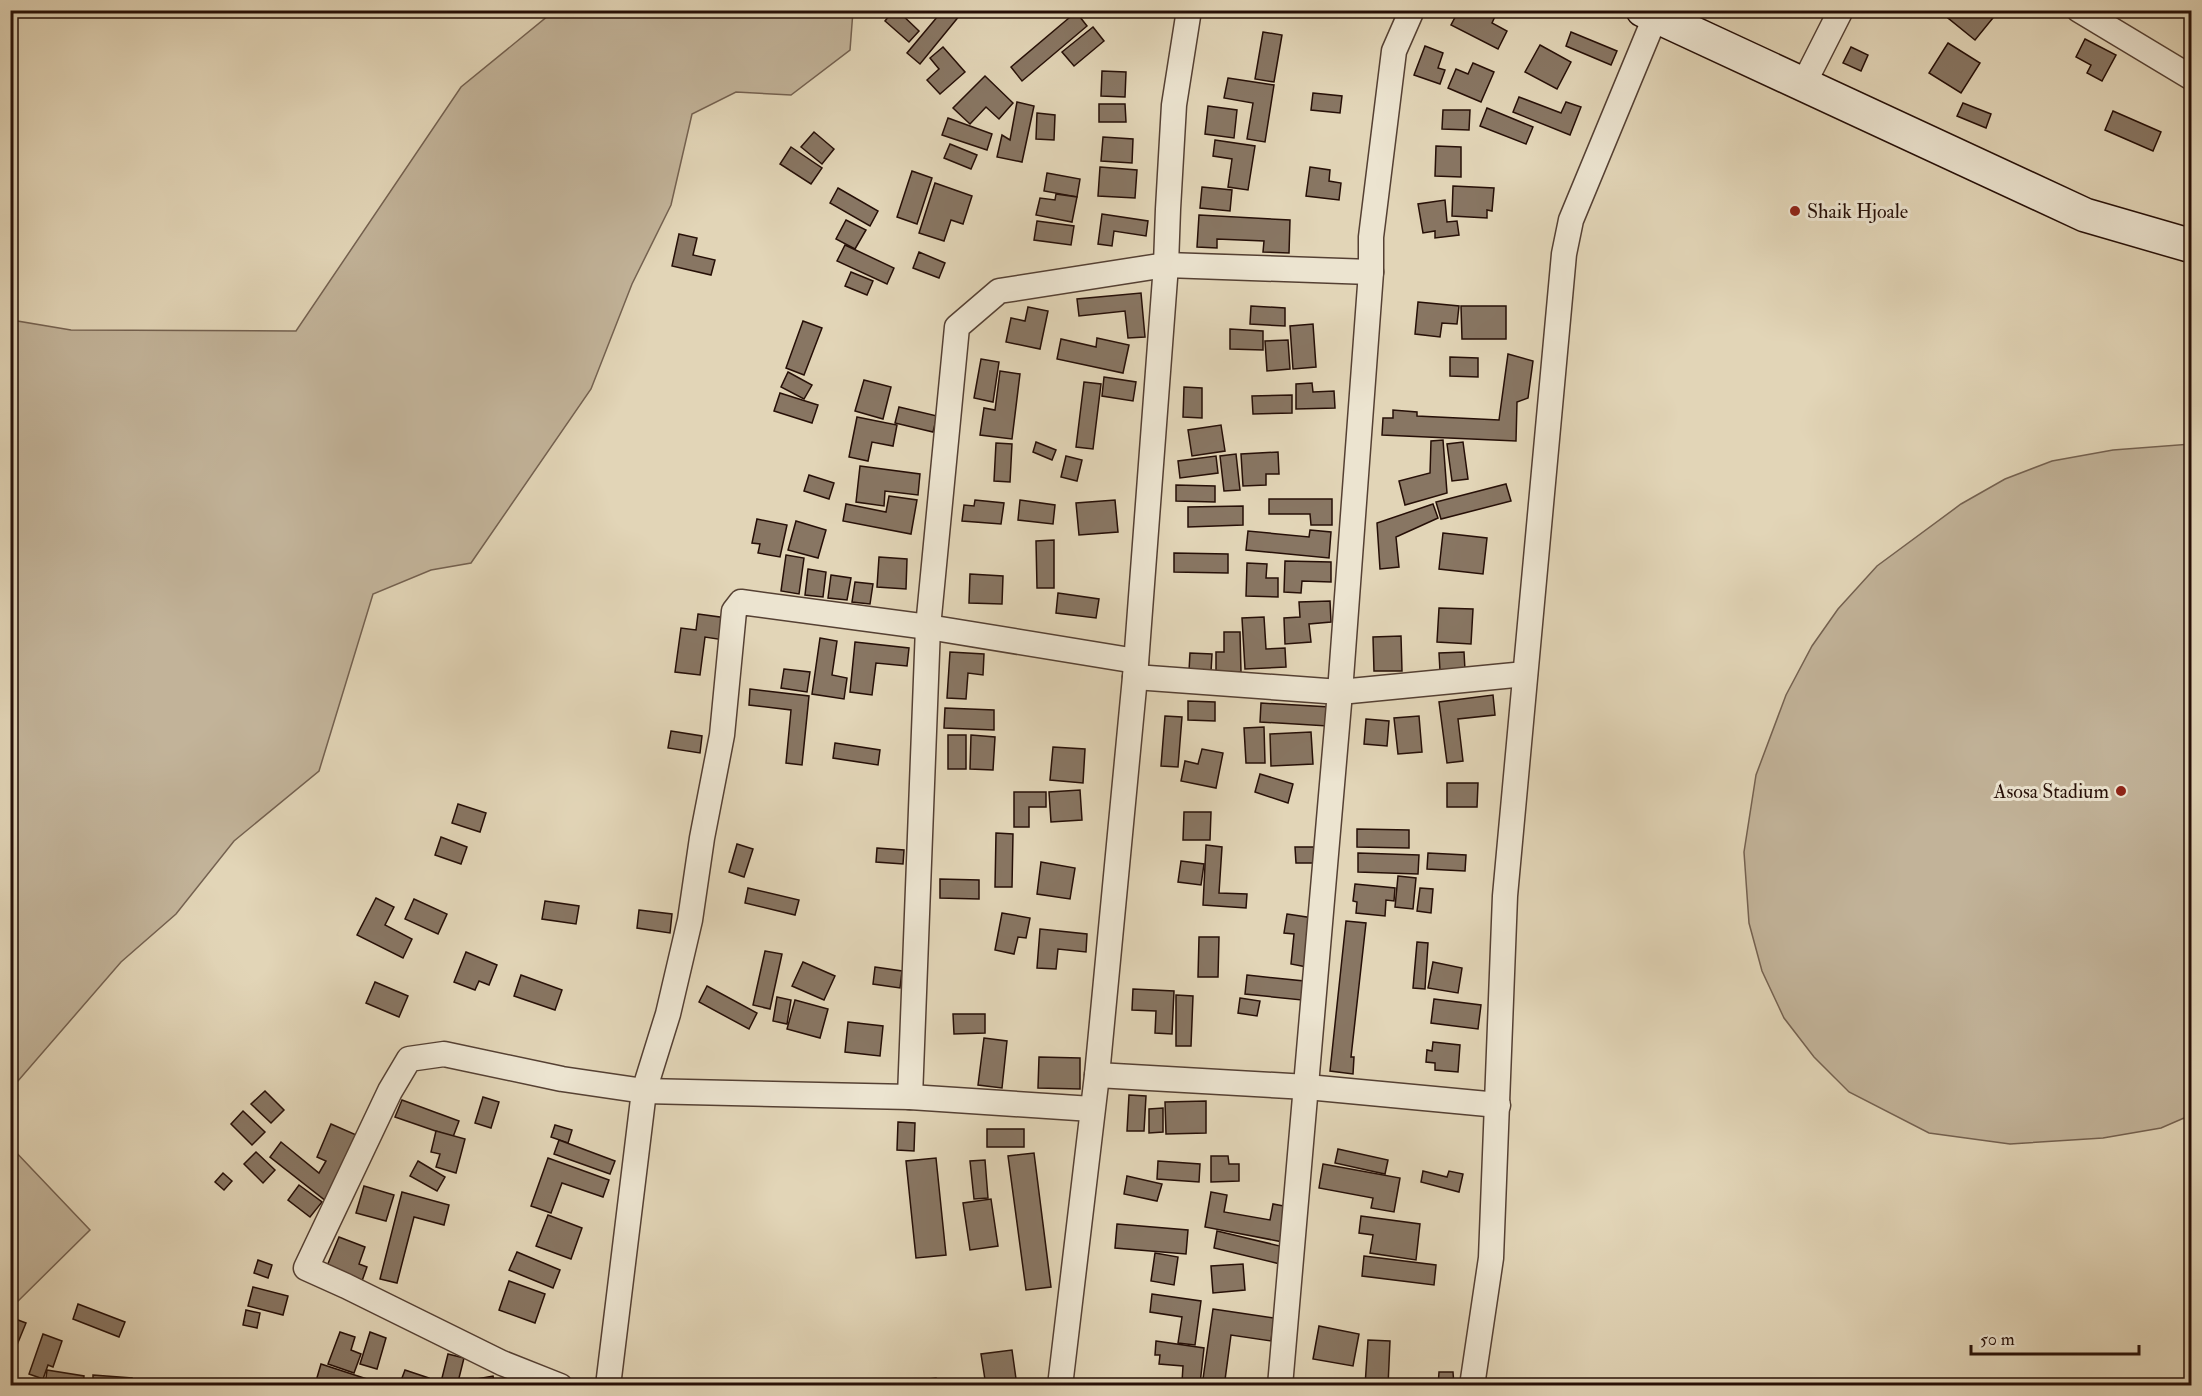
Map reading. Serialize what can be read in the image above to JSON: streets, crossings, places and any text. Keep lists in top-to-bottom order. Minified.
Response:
{"places":["Shaik Hjoale","Asosa Stadium"],"scale_bar":"50 m"}
